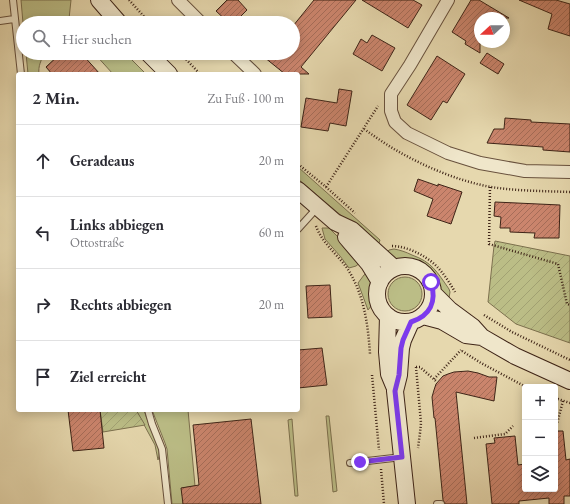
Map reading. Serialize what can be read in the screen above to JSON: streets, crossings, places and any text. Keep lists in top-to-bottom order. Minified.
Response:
{"north":"left","page":{"search":"Hier suchen","heading":["2 Min.","Zu Fuß · 100 m"],"list":[["Geradeaus","20 m"],["Links abbiegen","Ottostraße","60 m"],["Rechts abbiegen","20 m"],"Ziel erreicht"],"map_buttons":["+","−"]}}
